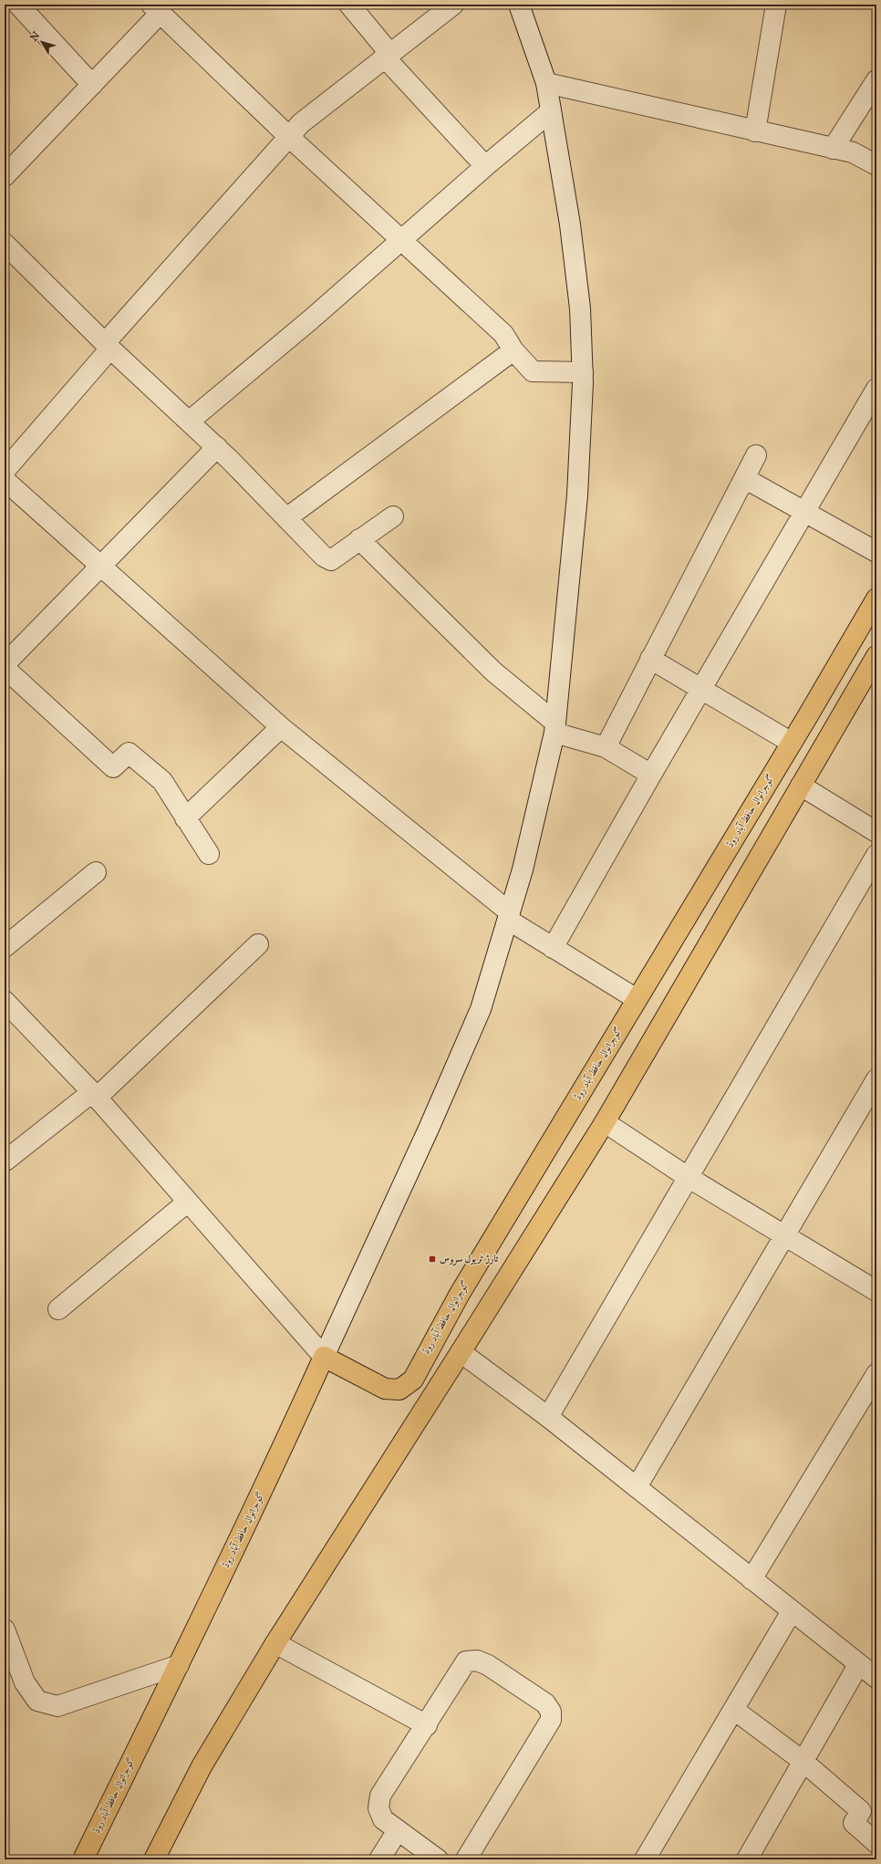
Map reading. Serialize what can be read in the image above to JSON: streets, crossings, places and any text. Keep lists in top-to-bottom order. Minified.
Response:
{"streets":{"main road":["گوجرانوالہ حافظ آباد روڈ"]},"places":{"transit":["تارڑ ٹریول سروس"]},"north":"top left"}
